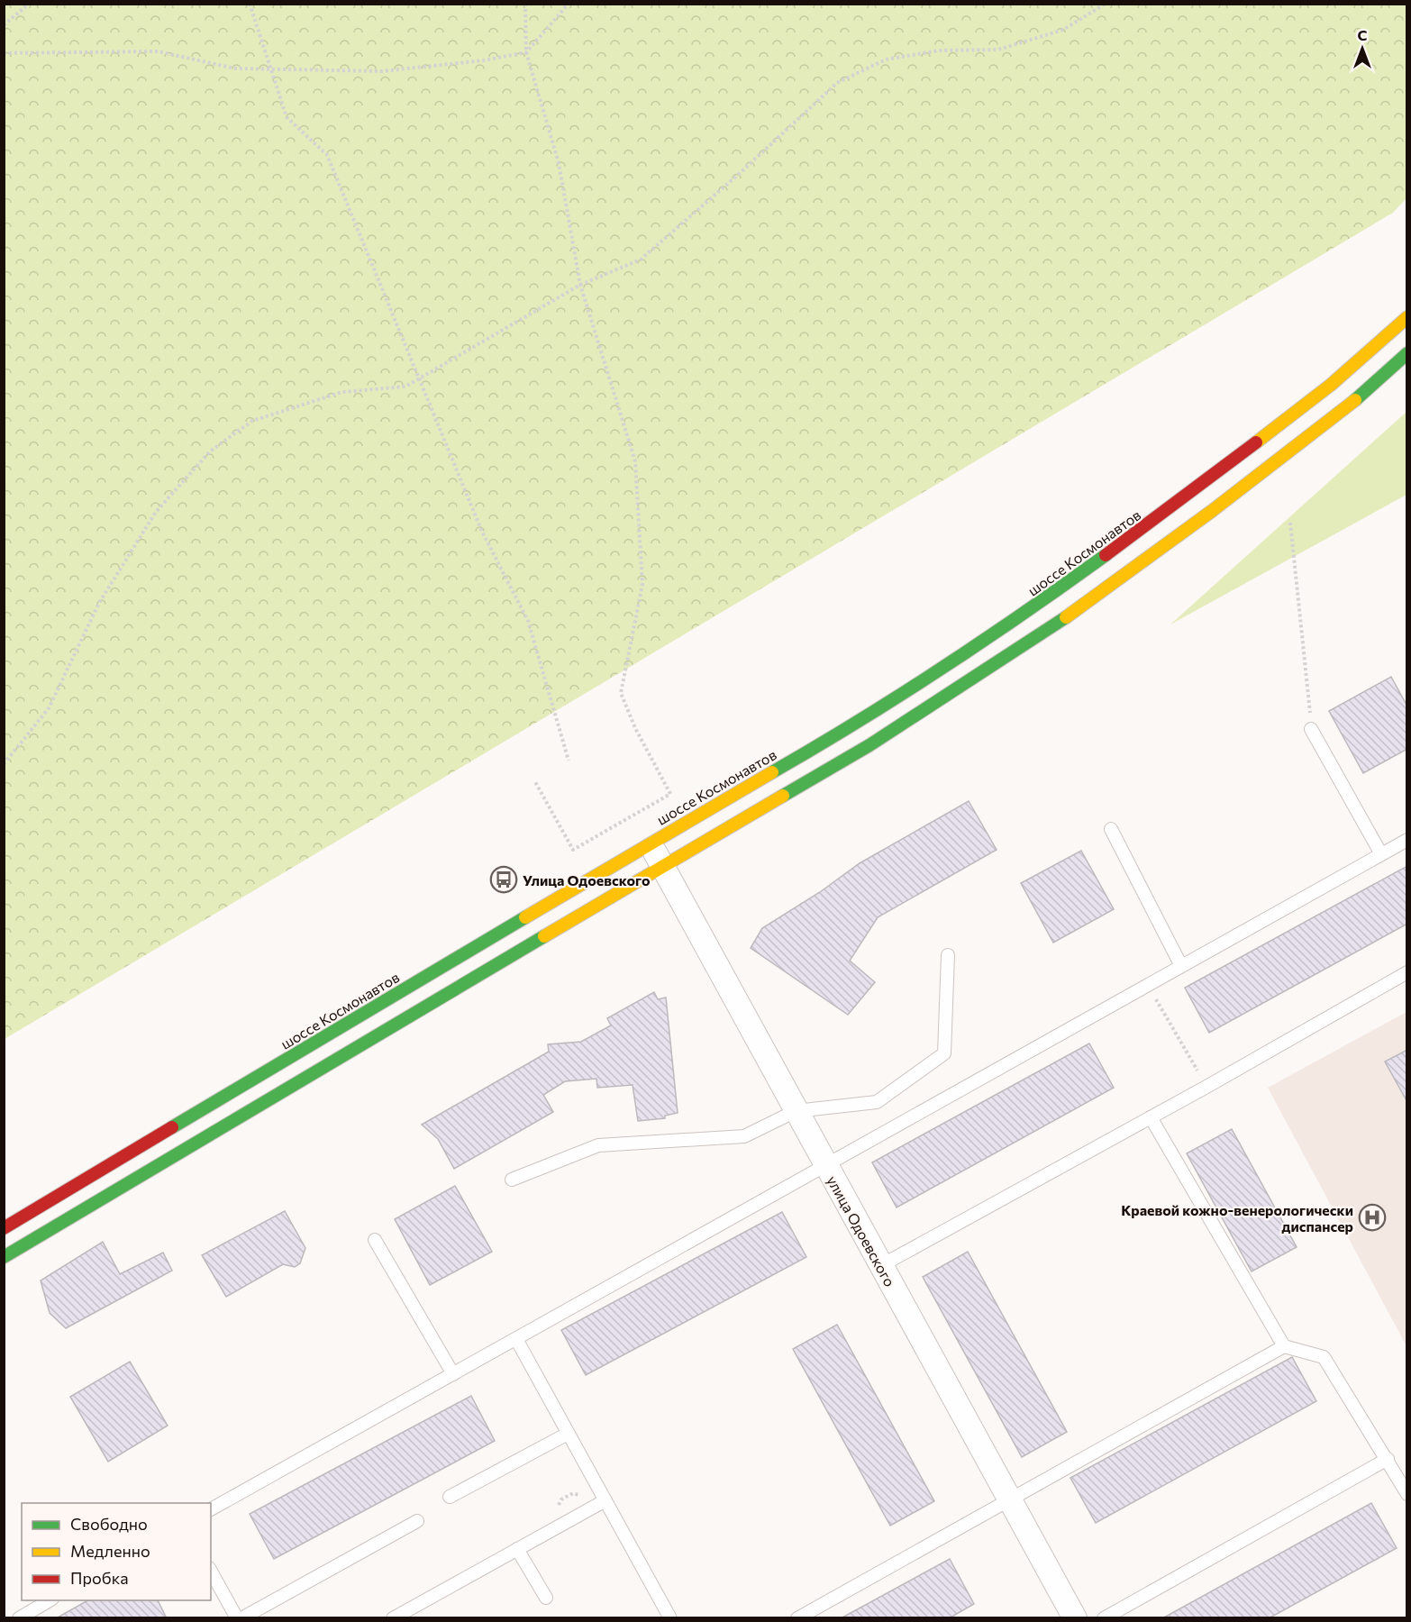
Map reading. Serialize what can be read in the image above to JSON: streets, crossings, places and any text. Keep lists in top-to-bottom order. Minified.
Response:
{"streets":{"main road":["шоссе Космонавтов"],"street":["улица Одоевского"]},"crossings":[["шоссе Космонавтов","улица Одоевского"]],"places":{"bus stop":["Улица Одоевского"],"hospital":["Краевой кожно-венерологически диспансер"]},"legend":["Свободно","Медленно","Пробка"],"north":"top"}
